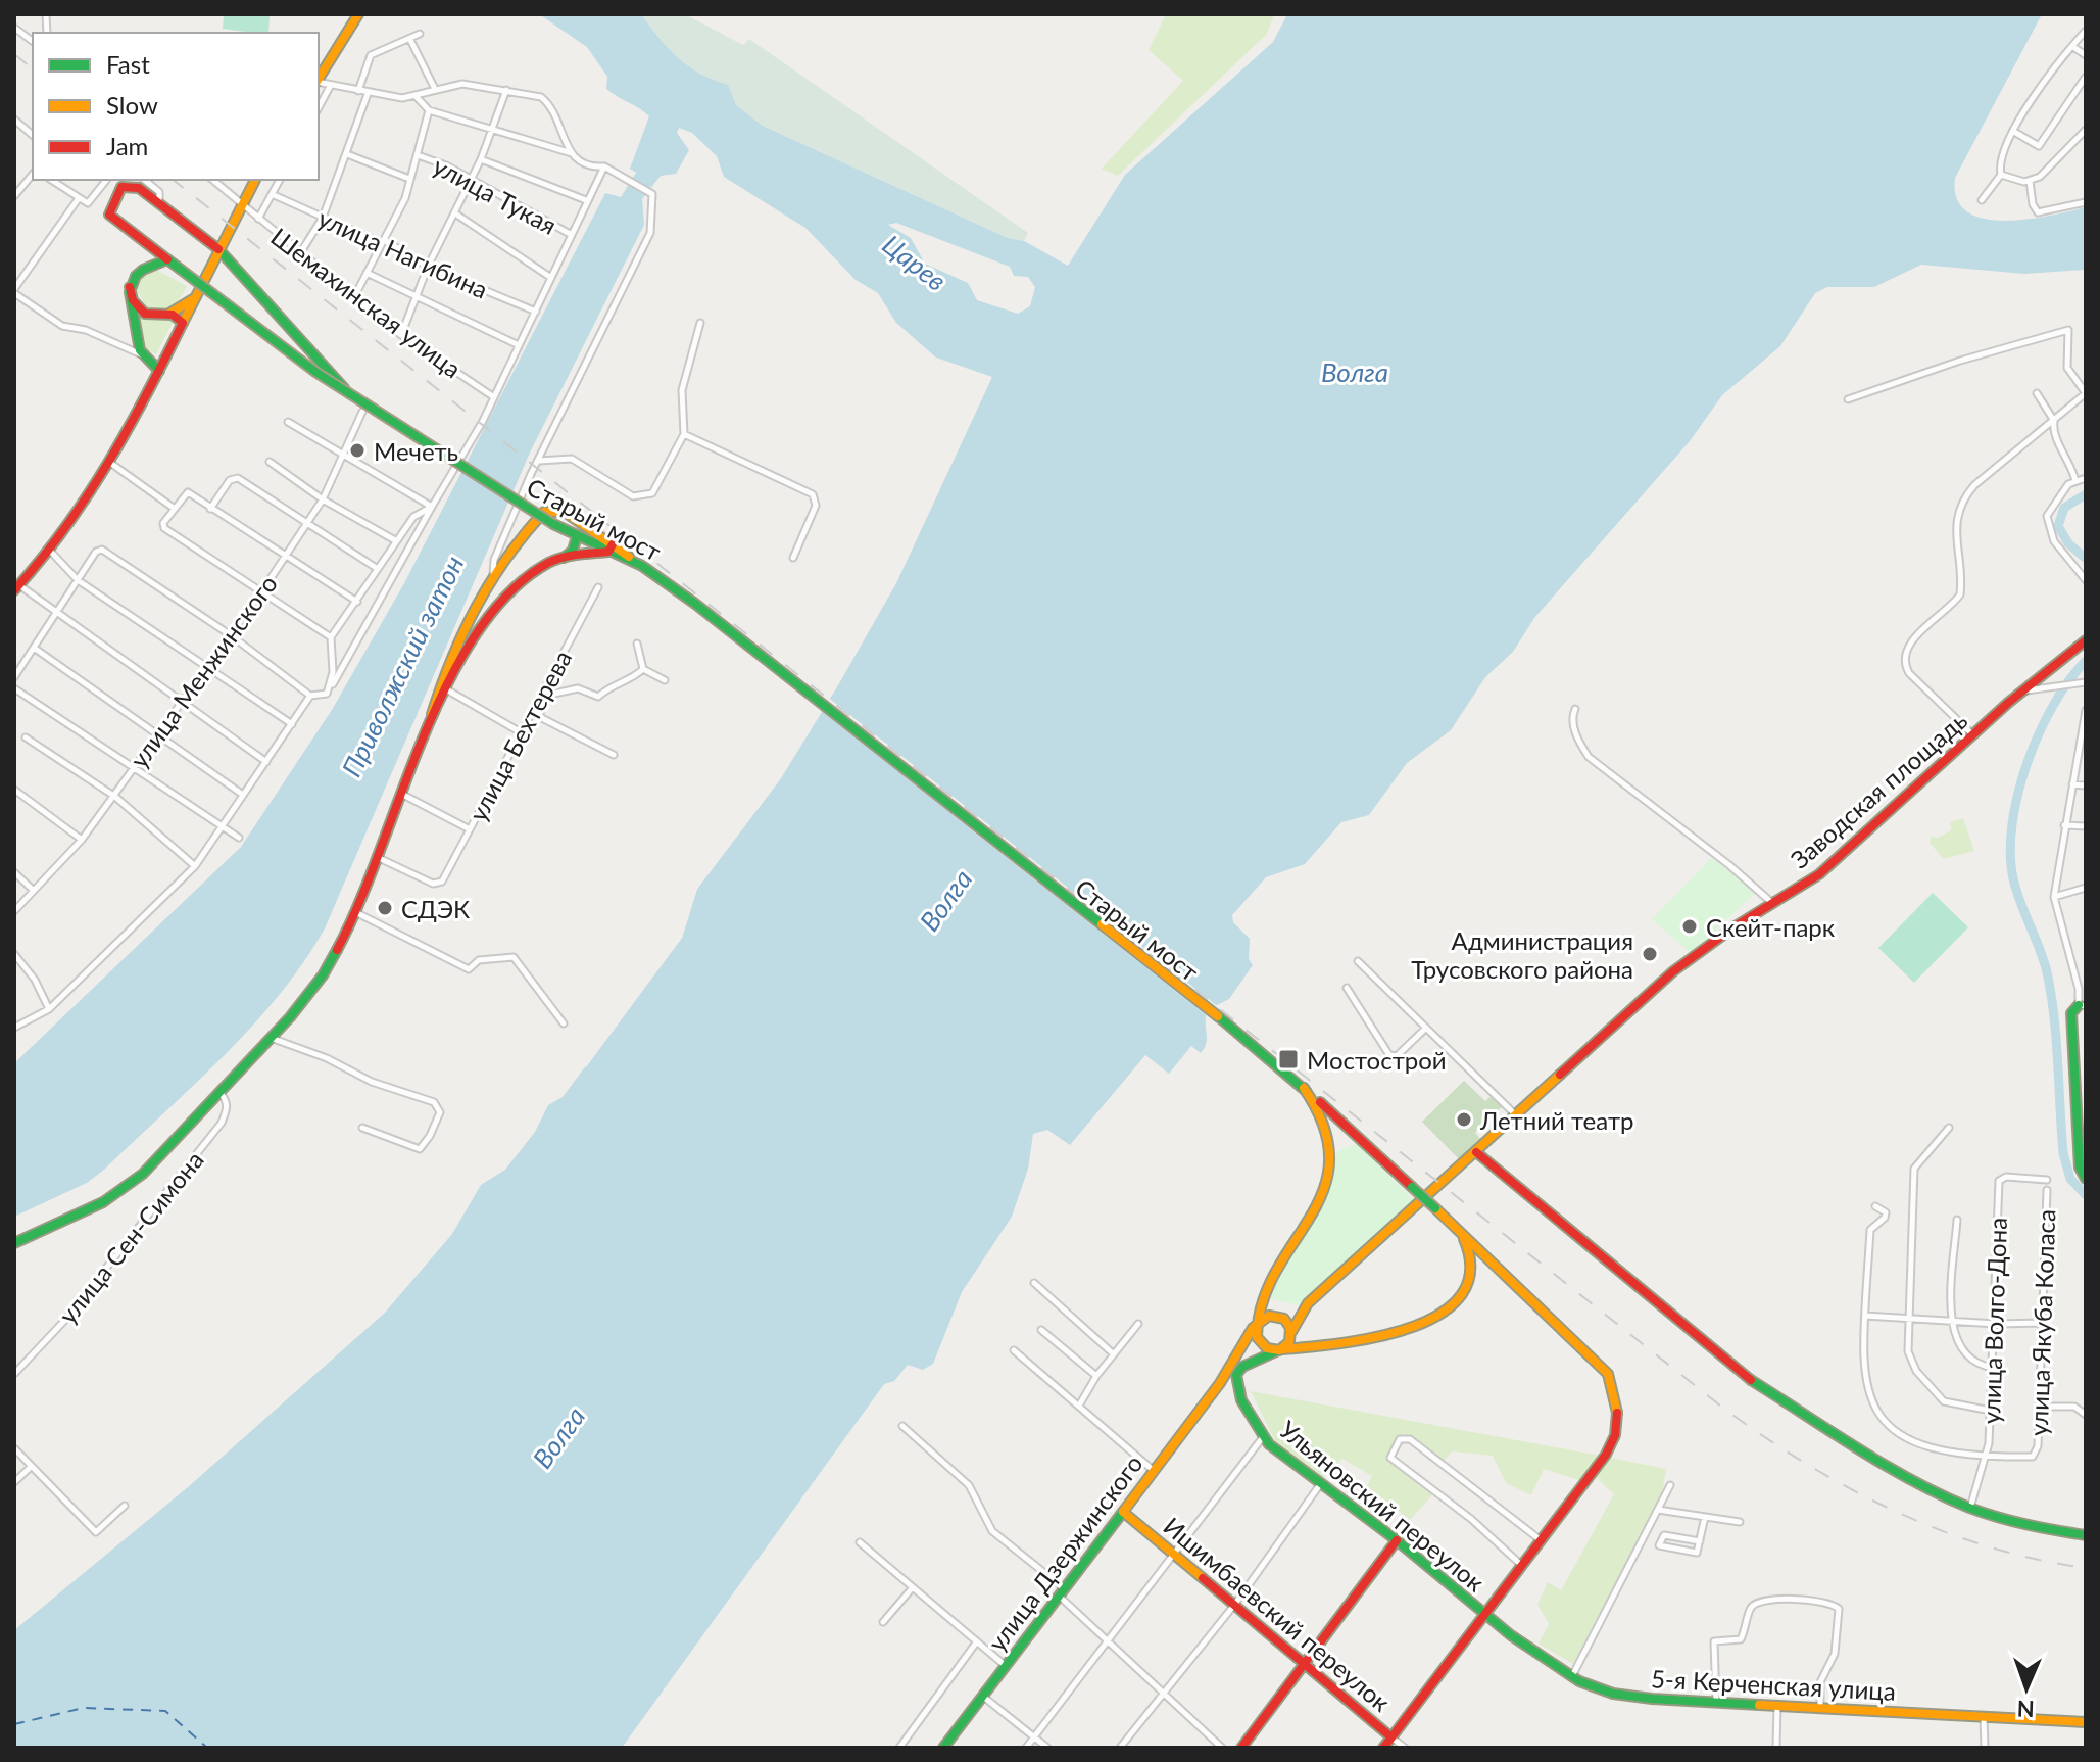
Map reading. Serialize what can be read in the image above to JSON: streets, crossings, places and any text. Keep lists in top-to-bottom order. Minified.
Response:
{"streets":{"main road":["Старый мост","Заводская площадь","Ульяновский переулок","улица Дзержинского","Ишимбаевский переулок","5-я Керченская улица"],"street":["улица Тукая","улица Нагибина","Шемахинская улица","улица Менжинского","улица Бехтерева","улица Сен-Симона","улица Волго-Дона","улица Якуба Коласа"]},"crossings":[["Старый мост","улица Дзержинского"],["улица Волго-Дона","улица Якуба Коласа"],["Ульяновский переулок","5-я Керченская улица"],["улица Дзержинского","Ишимбаевский переулок"]],"water":["Царев","Волга","Приволжский затон"],"places":{"other":["Мечеть","СДЭК","Скейт-парк","Администрация Трусовского района","Летний театр"],"transit":["Мостострой"]},"legend":["Fast","Slow","Jam"],"north":"bottom"}
